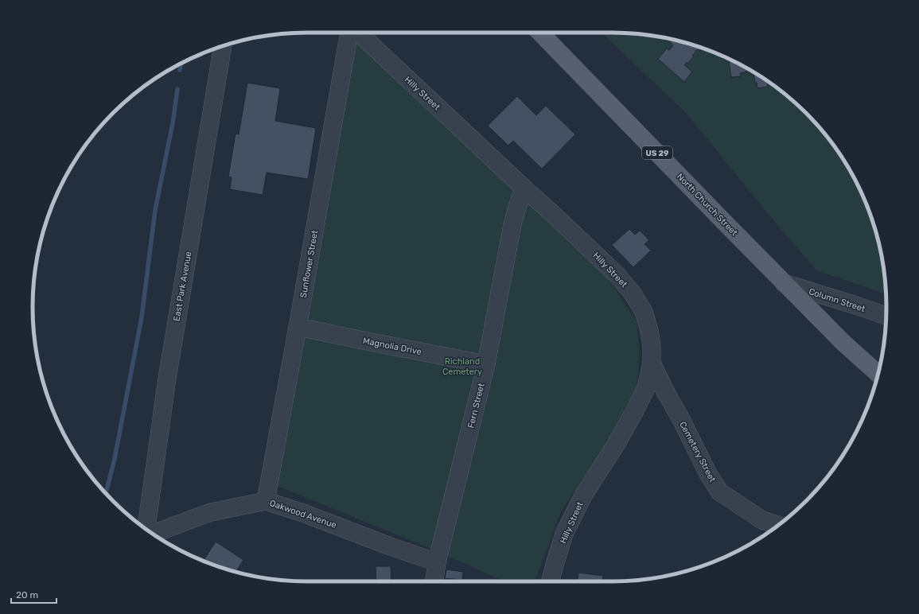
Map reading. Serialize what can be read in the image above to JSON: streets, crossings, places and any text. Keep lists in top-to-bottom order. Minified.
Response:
{"streets":{"main road":["US 29","North Church Street"],"street":["Hilly Street","Sunflower Street","East Park Avenue","Column Street","Magnolia Drive","Fern Street","Cemetery Street","Oakwood Avenue"]},"crossings":[["Hilly Street","Fern Street"],["Hilly Street","Cemetery Street"],["North Church Street","Column Street"],["Sunflower Street","Magnolia Drive"],["Sunflower Street","Oakwood Avenue"],["Magnolia Drive","Fern Street"],["Fern Street","Oakwood Avenue"]],"parks":["Richland Cemetery"],"scale_bar":"20 m"}
